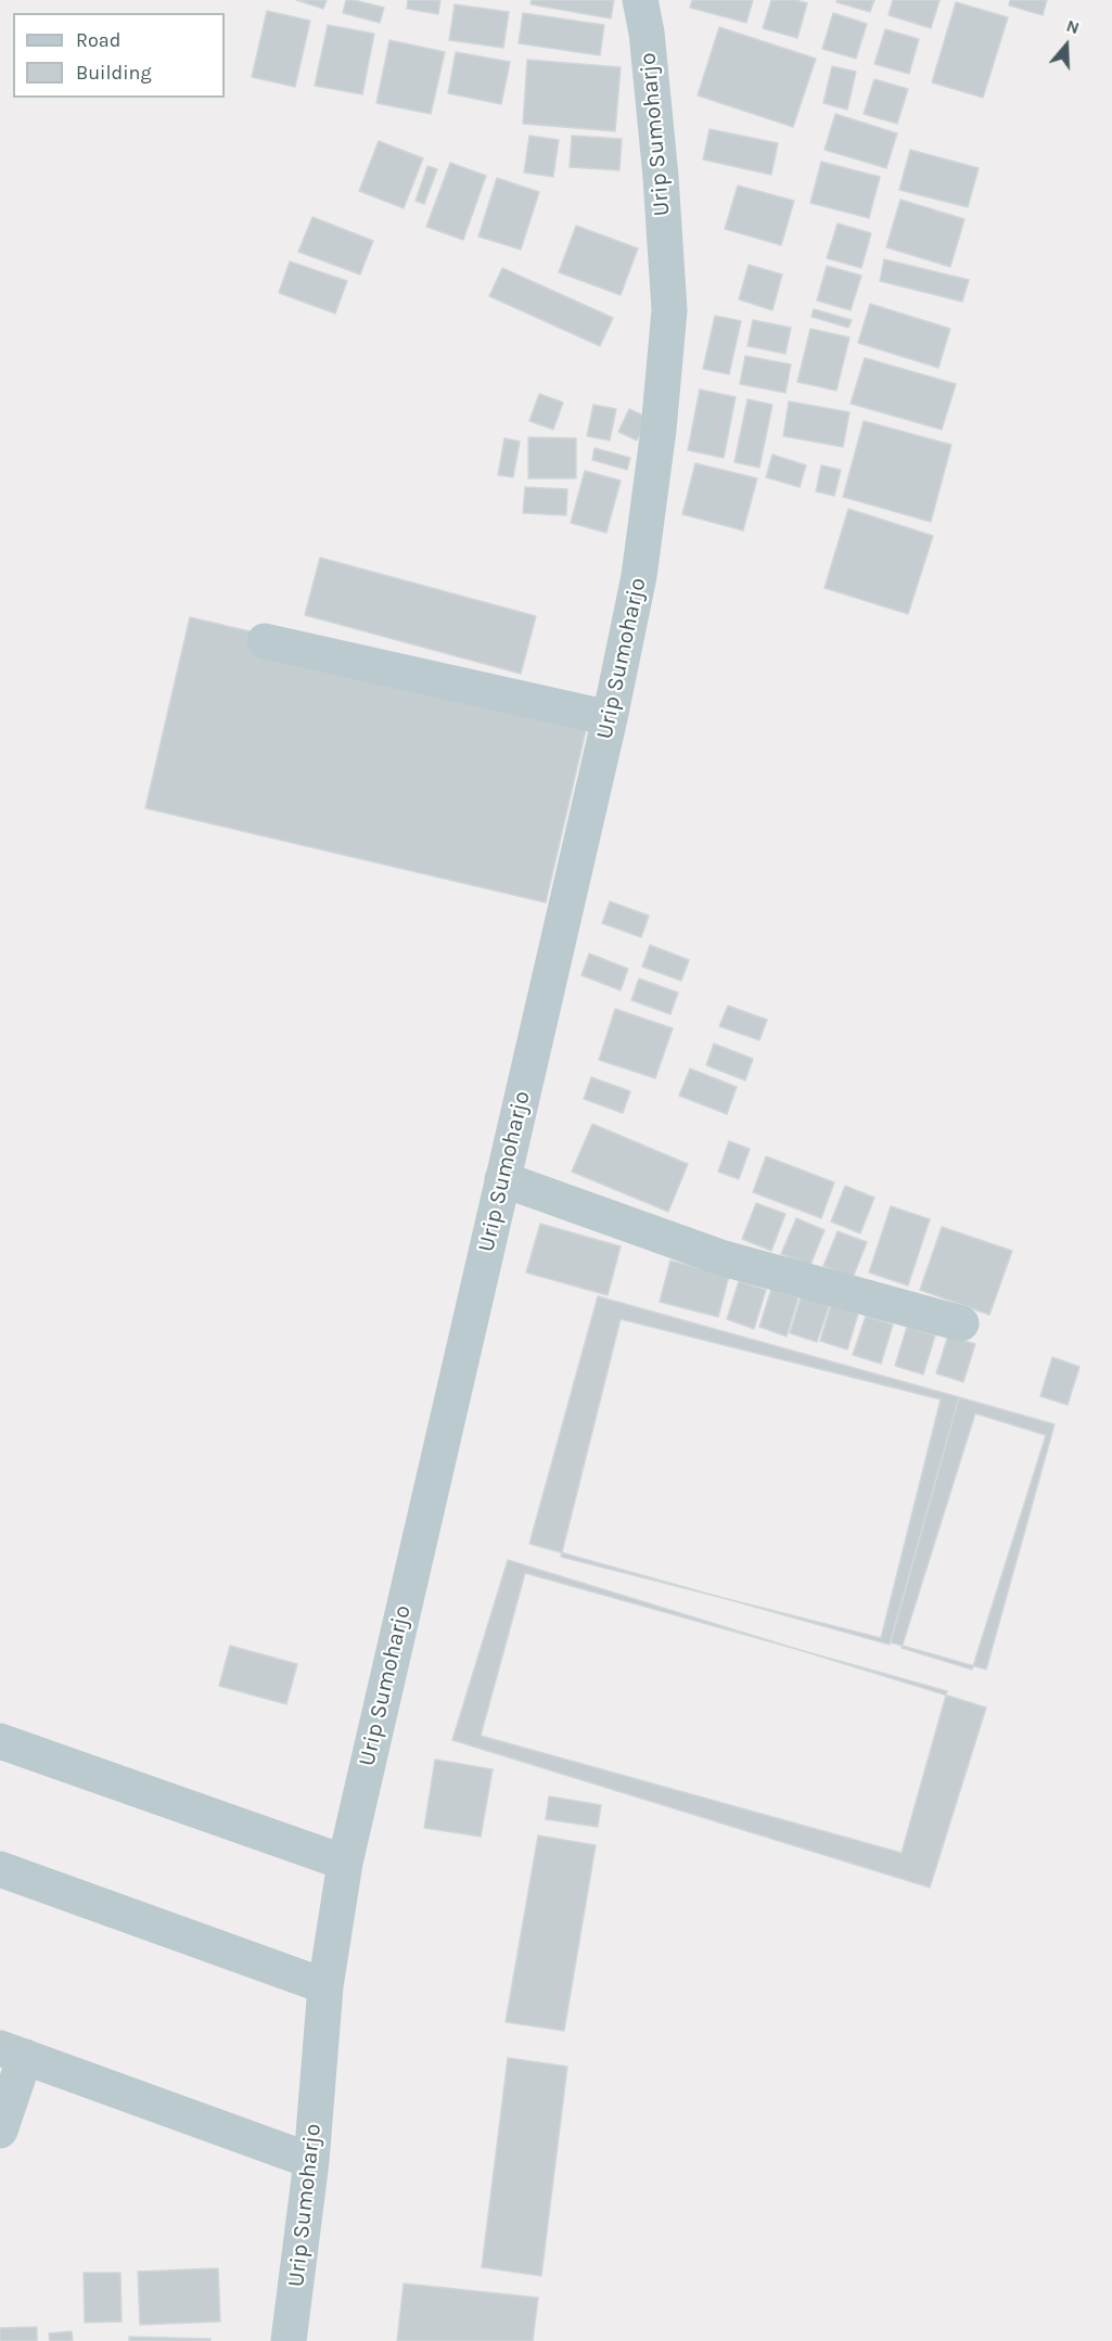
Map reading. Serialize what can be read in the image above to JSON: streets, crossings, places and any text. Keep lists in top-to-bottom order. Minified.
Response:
{"streets":{"street":["Urip Sumoharjo"]},"legend":["Road","Building"],"north":"top"}
